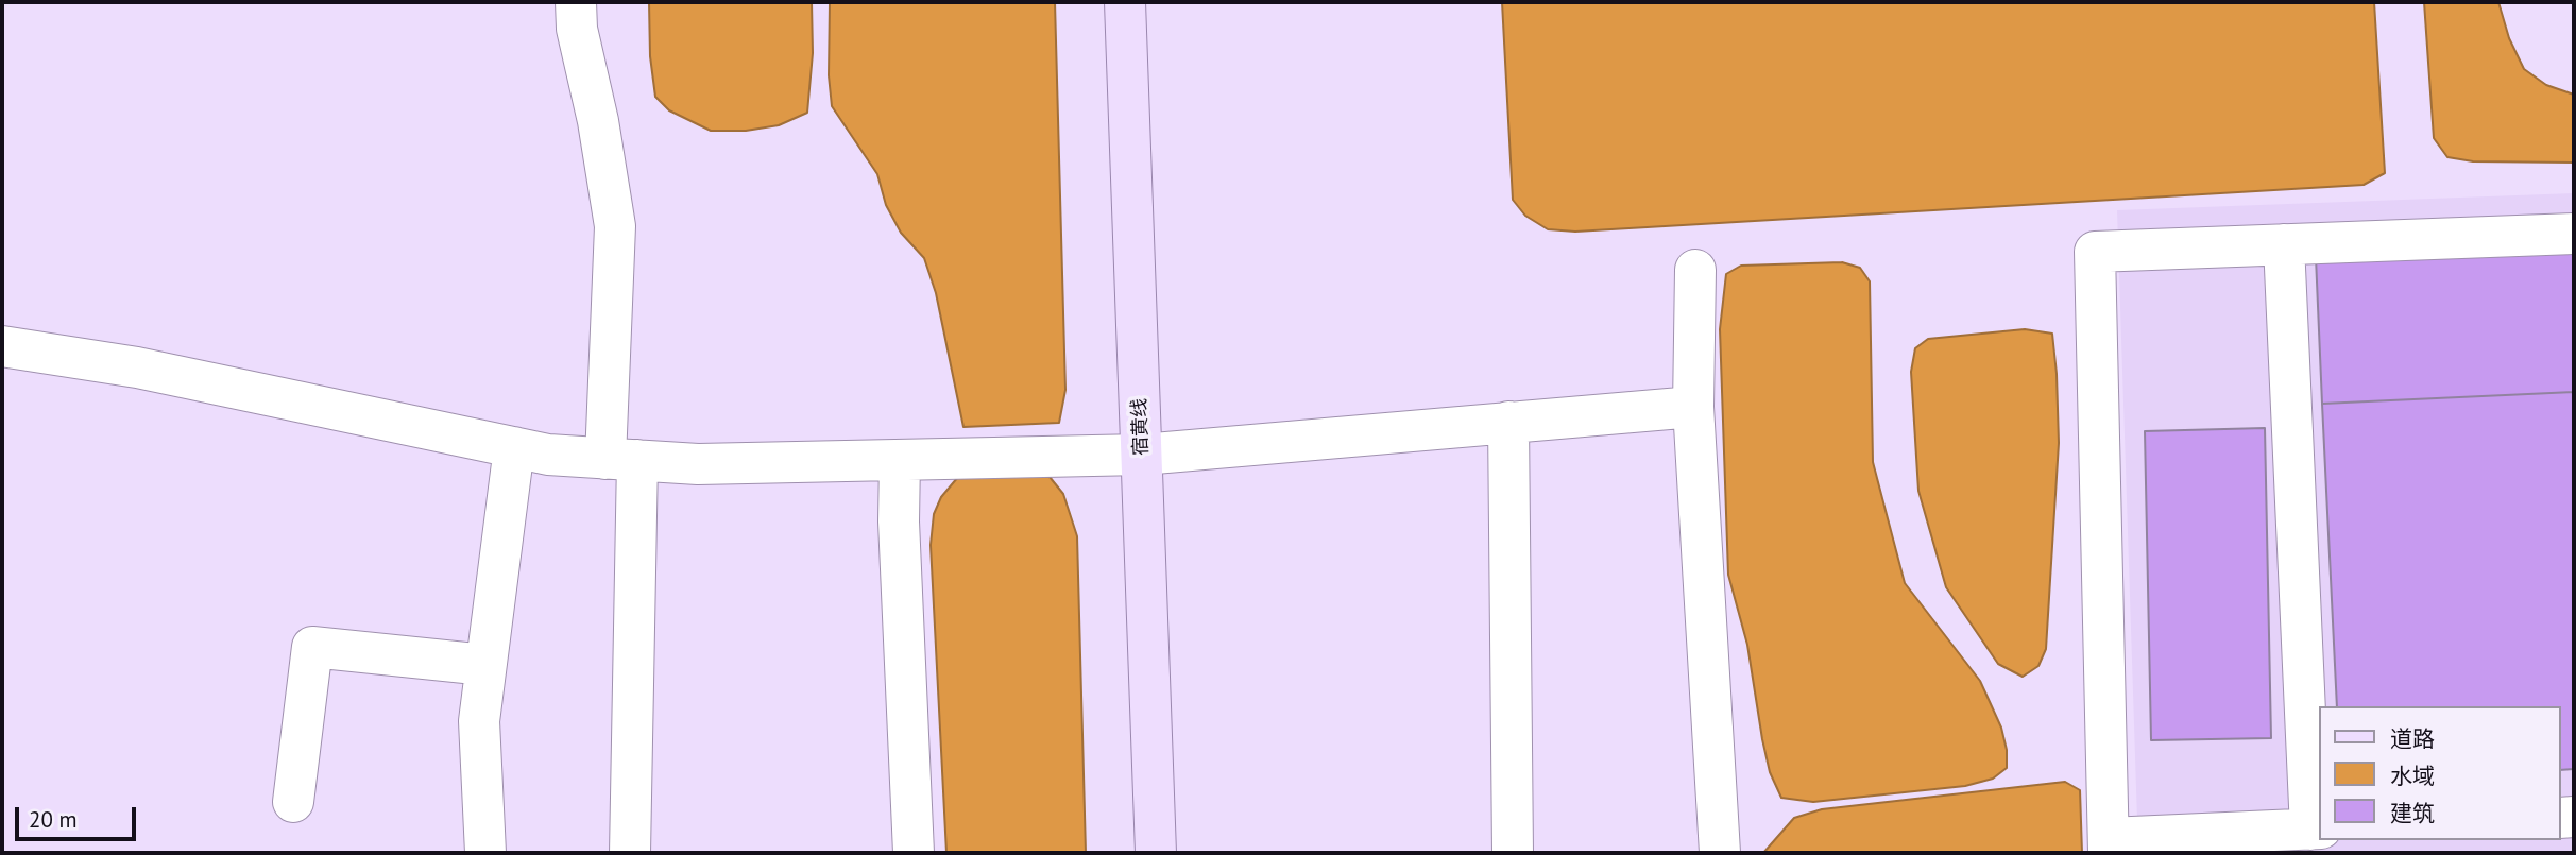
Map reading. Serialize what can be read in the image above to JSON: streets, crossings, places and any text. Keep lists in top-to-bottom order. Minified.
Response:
{"streets":{"main road":["宿黄线"]},"legend":["道路","水域","建筑"],"scale_bar":"20 m"}
